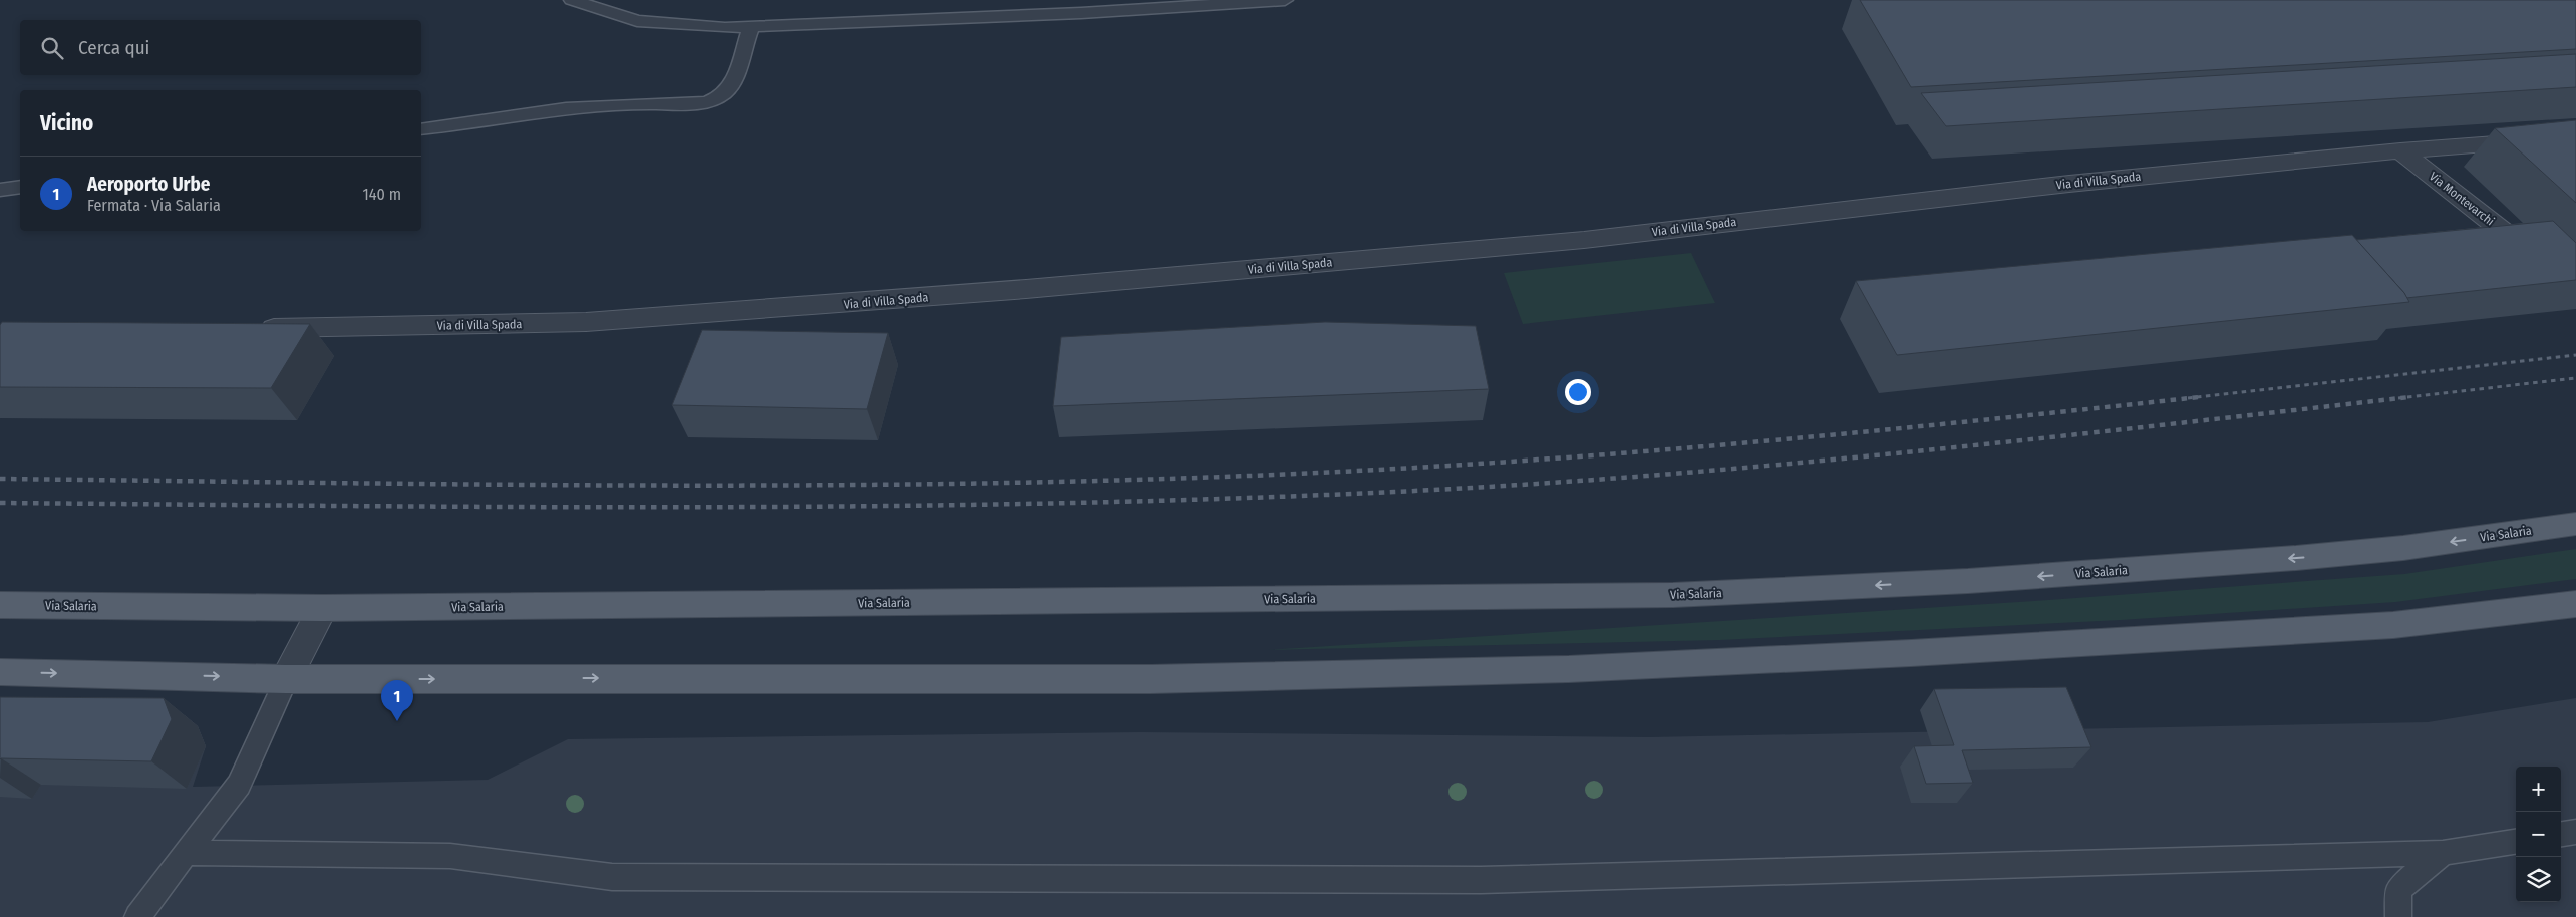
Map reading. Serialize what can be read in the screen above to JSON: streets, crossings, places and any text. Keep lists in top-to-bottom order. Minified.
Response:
{"streets":{"main road":["Via Salaria"],"street":["Via di Villa Spada","Via Montevarchi"]},"crossings":[["Via di Villa Spada","Via Montevarchi"]],"page":{"search":"Cerca qui","heading":"Vicino","list":[{"mark":"1","name":"Aeroporto Urbe","note":"Fermata · Via Salaria","value":"140 m"}],"pins":"1","map_buttons":["+","−"]}}
